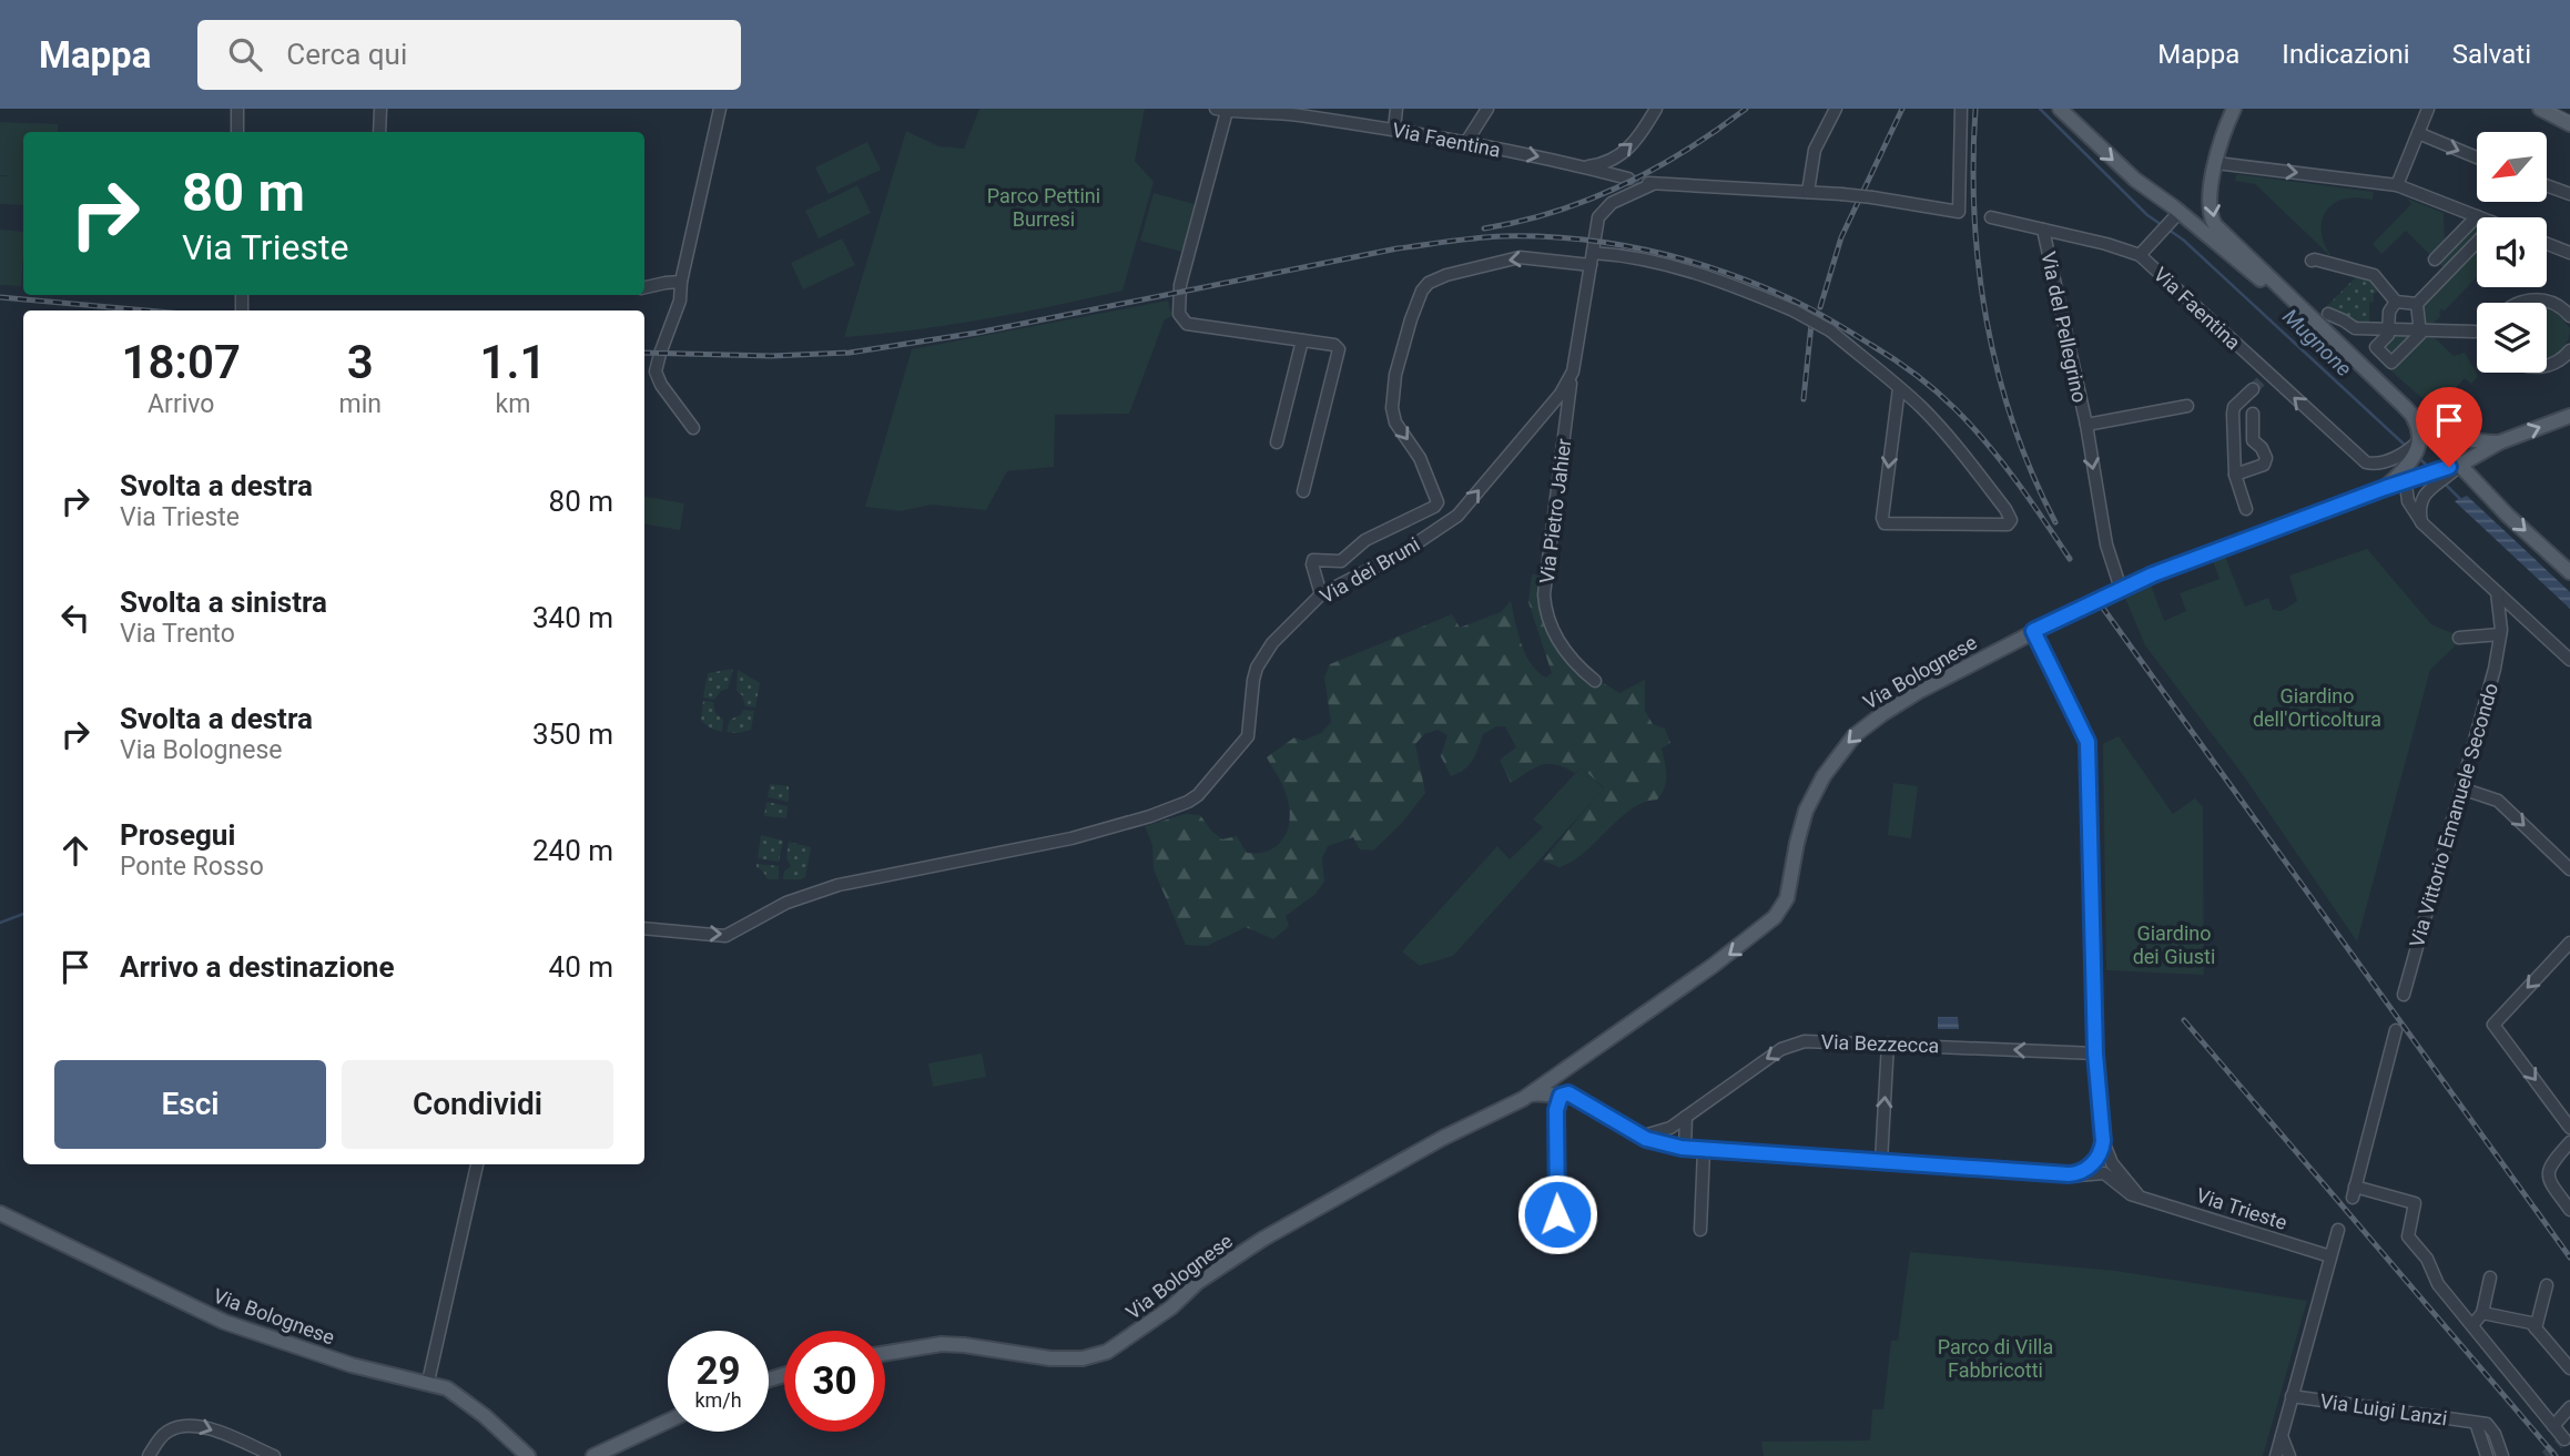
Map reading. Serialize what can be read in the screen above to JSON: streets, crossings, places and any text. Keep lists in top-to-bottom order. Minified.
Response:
{"streets":{"main road":["Via Bolognese","Via Trieste"],"street":["Via Faentina","Via del Pellegrino","Via Pietro Jahier","Via dei Bruni","Via Vittorio Emanuele Secondo","Via Bezzecca","Via Luigi Lanzi"]},"crossings":[["Via Faentina","Via del Pellegrino"],["Via del Pellegrino","Via Bolognese"],["Via Pietro Jahier","Via dei Bruni"],["Via Bolognese","Via Trieste"],["Via Bezzecca","Via Trieste"]],"one_way":["Via del Pellegrino","Via dei Bruni","Via Bezzecca"],"water":["Mugnone"],"parks":["Parco Pettini Burresi","Giardino dell'Orticoltura","Giardino dei Giusti","Parco di Villa Fabbricotti"],"north":"bottom left","page":{"header":"Mappa","search":"Cerca qui","nav":["Mappa","Indicazioni","Salvati"],"turn":["80 m","Via Trieste"],"eta":["18:07","Arrivo","3","min","1.1","km"],"list":[{"name":"Svolta a destra","note":"Via Trieste","value":"80 m"},{"name":"Svolta a sinistra","note":"Via Trento","value":"340 m"},{"name":"Svolta a destra","note":"Via Bolognese","value":"350 m"},{"name":"Prosegui","note":"Ponte Rosso","value":"240 m"},{"name":"Arrivo a destinazione","value":"40 m"}],"buttons":["Esci","Condividi"],"speed":"29 km/h","limit":"30"}}
